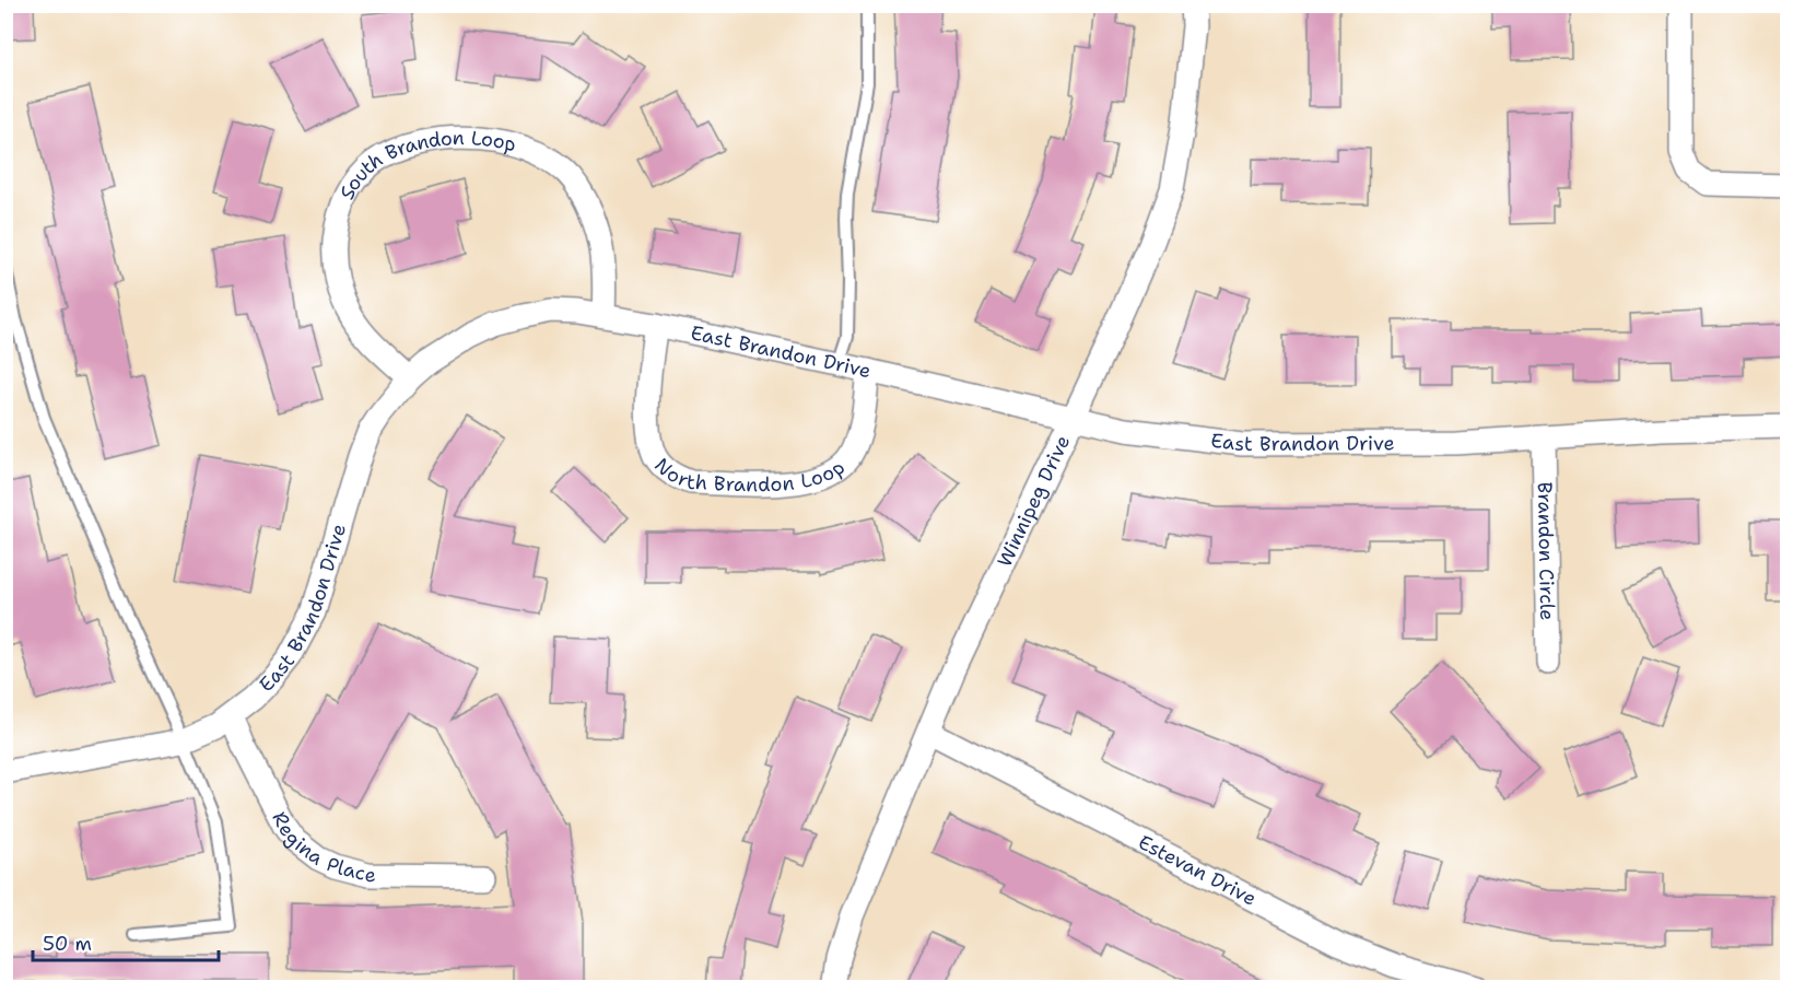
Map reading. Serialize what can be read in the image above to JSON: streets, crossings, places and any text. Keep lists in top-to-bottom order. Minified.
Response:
{"streets":{"street":["South Brandon Loop","East Brandon Drive","North Brandon Loop","Winnipeg Drive","Brandon Circle","Regina Place","Estevan Drive"]},"crossings":[["South Brandon Loop","East Brandon Drive"],["East Brandon Drive","North Brandon Loop"],["East Brandon Drive","Winnipeg Drive"],["East Brandon Drive","Brandon Circle"],["East Brandon Drive","Regina Place"],["Winnipeg Drive","Estevan Drive"]],"scale_bar":"50 m"}
